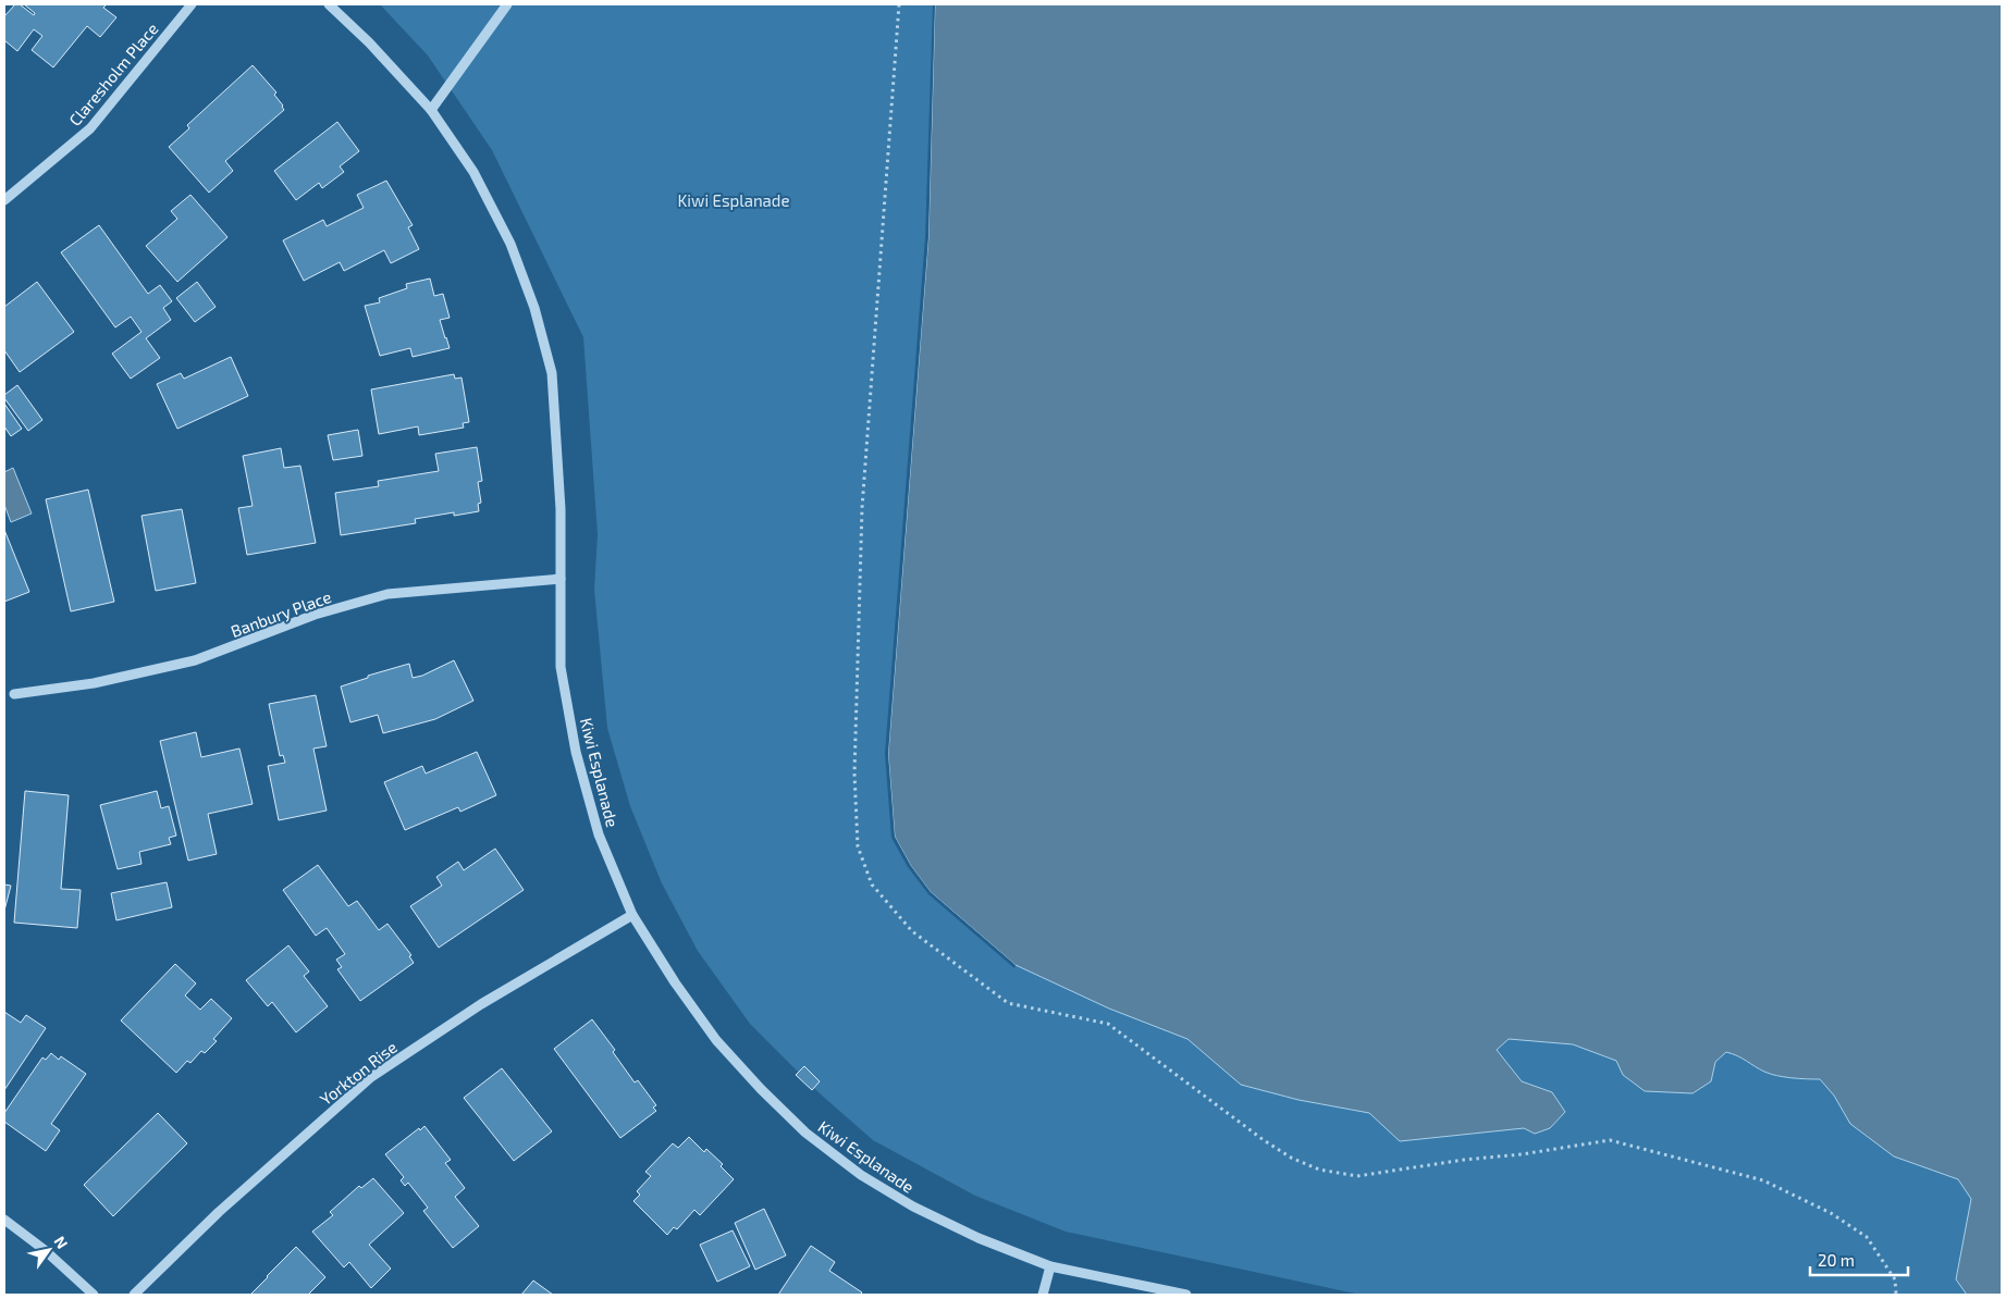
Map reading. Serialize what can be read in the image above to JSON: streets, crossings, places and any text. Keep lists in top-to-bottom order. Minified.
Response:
{"streets":{"street":["Claresholm Place","Banbury Place","Kiwi Esplanade","Yorkton Rise"]},"crossings":[["Banbury Place","Kiwi Esplanade"],["Kiwi Esplanade","Yorkton Rise"]],"parks":["Kiwi Esplanade"],"scale_bar":"20 m","north":"top right"}
